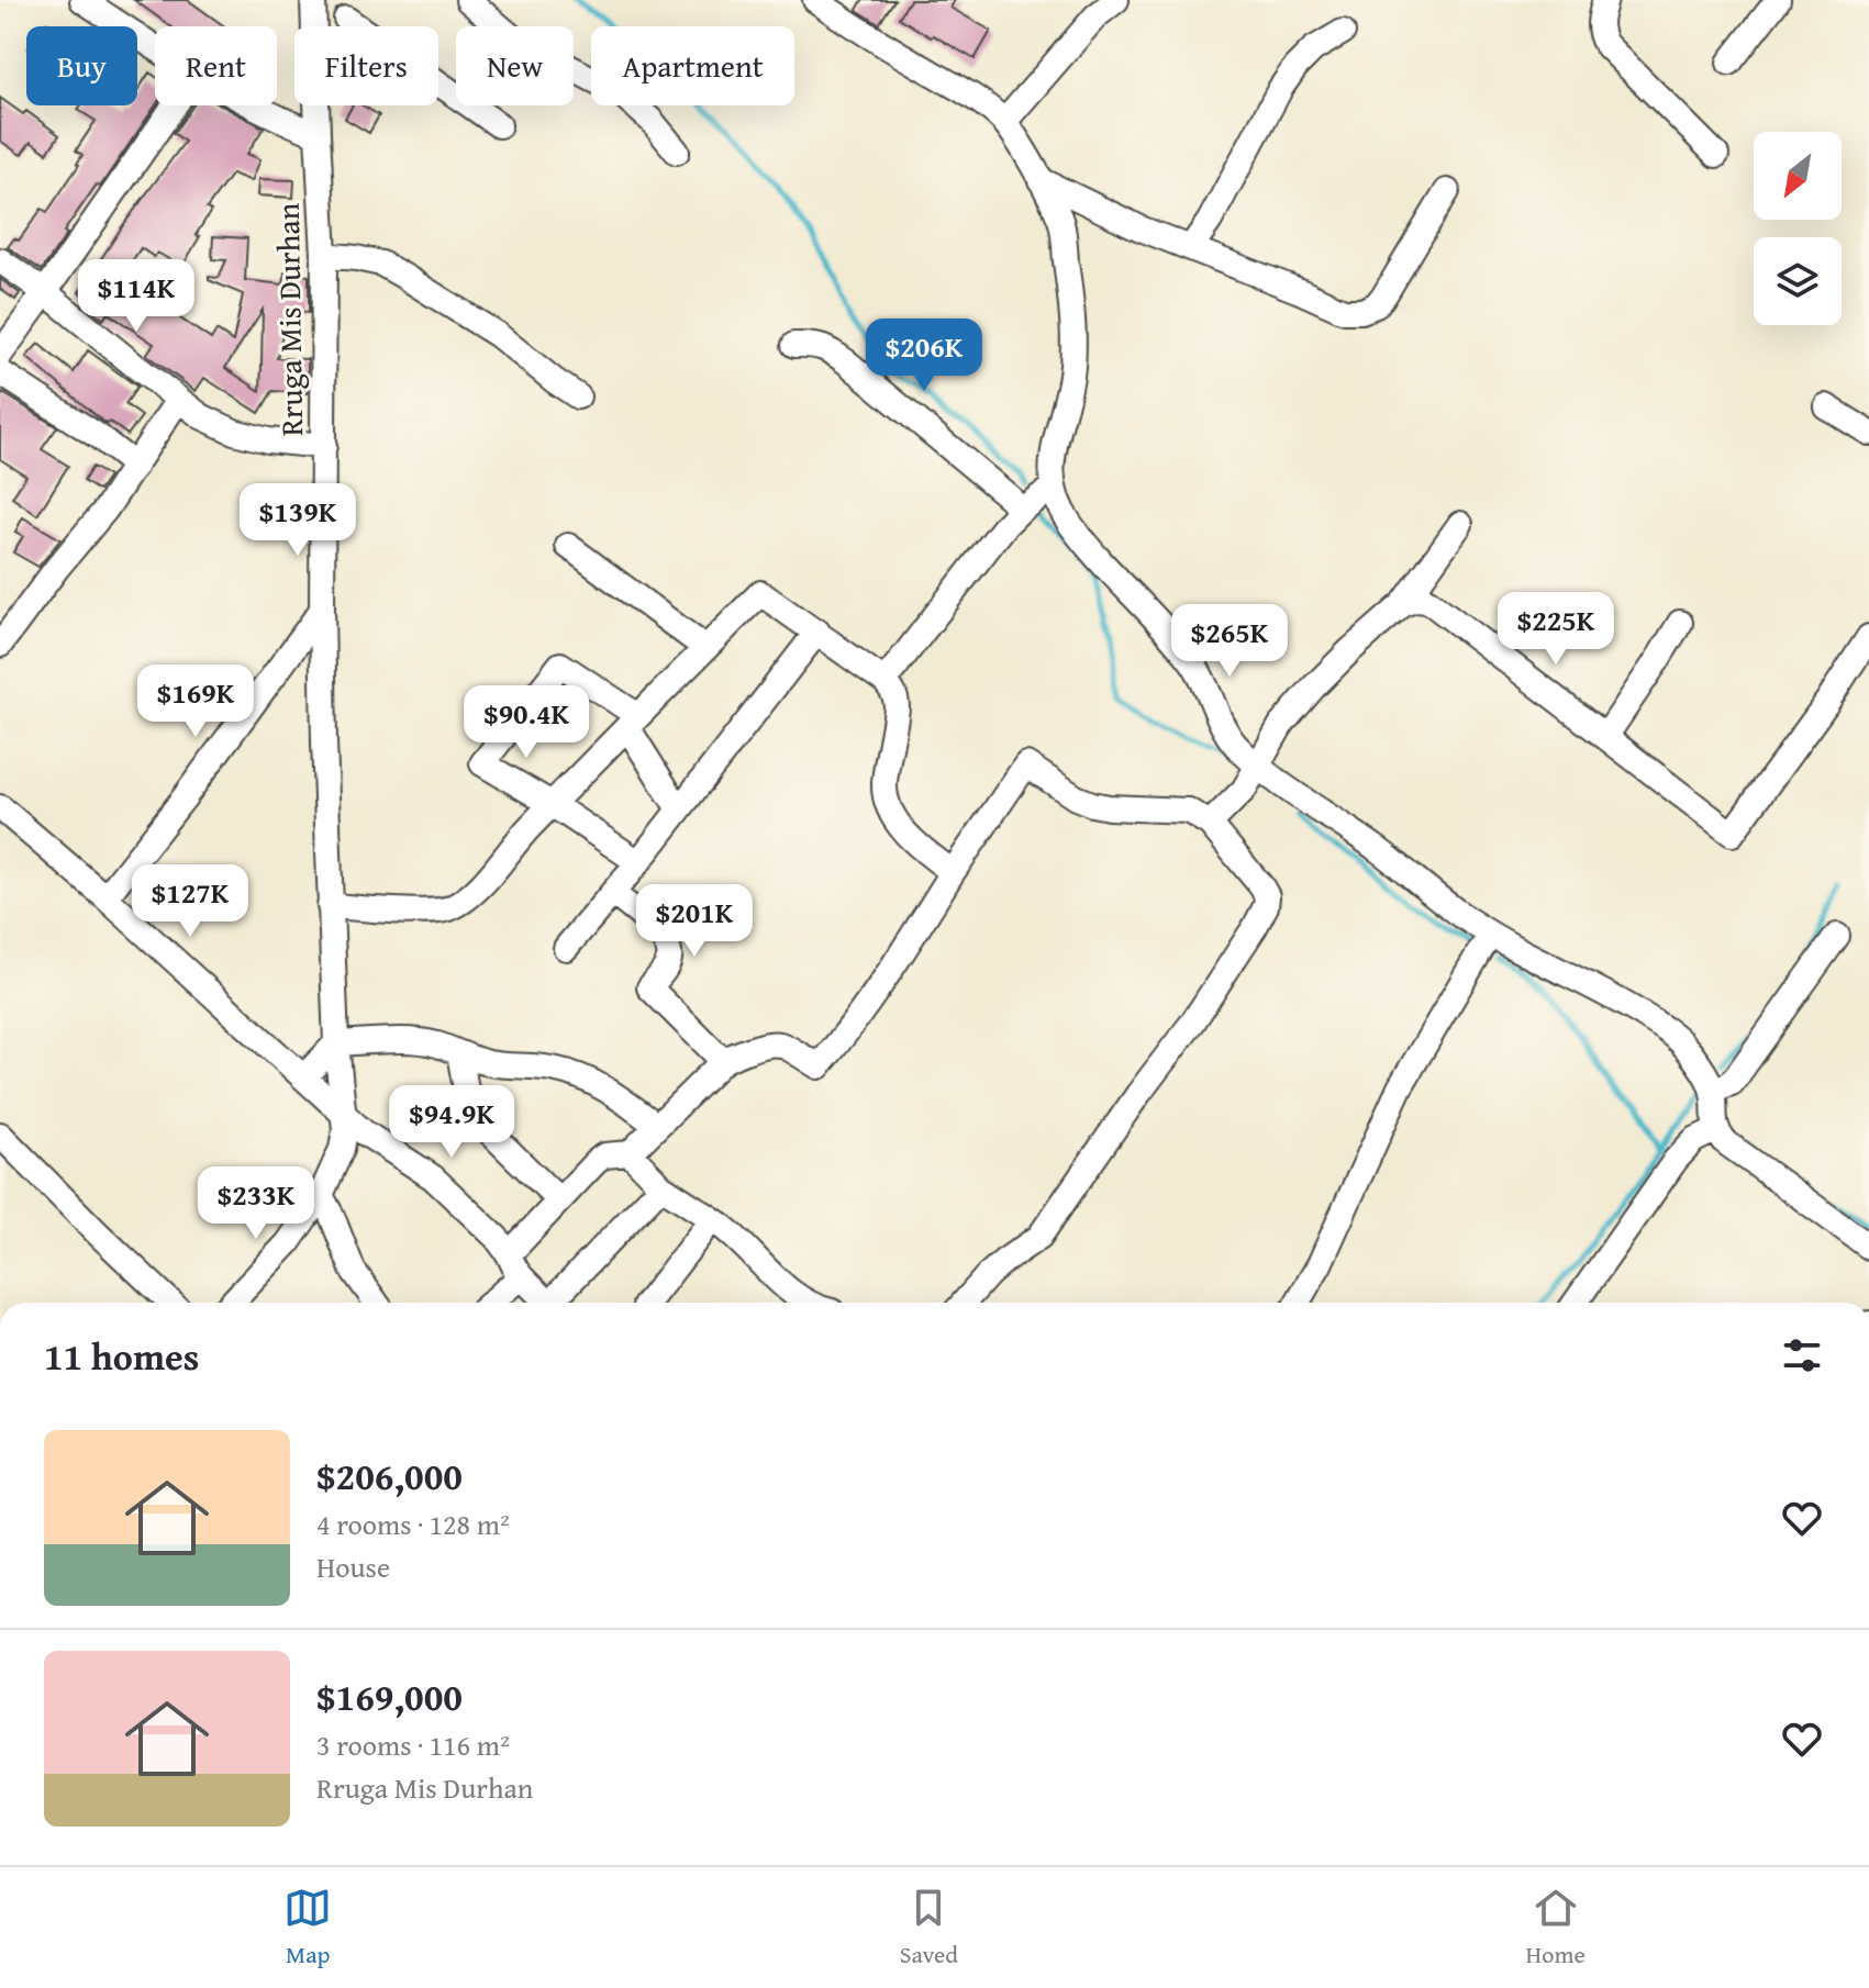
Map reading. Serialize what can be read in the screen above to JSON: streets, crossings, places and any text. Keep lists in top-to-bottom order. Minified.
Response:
{"streets":{"street":["Rruga Mis Durhan"]},"north":"bottom left","page":{"chip":["Buy","Rent","Filters","New","Apartment"],"price":["$114K","$206K","$139K","$225K","$265K","$169K","$90.4K","$127K","$201K","$94.9K","$233K"],"heading":"11 homes","list":[{"name":"$206,000","note":"4 rooms · 128 m² · House"},{"name":"$169,000","note":"3 rooms · 116 m² · Rruga Mis Durhan"}],"tabs":["Map","Saved","Home"]}}
